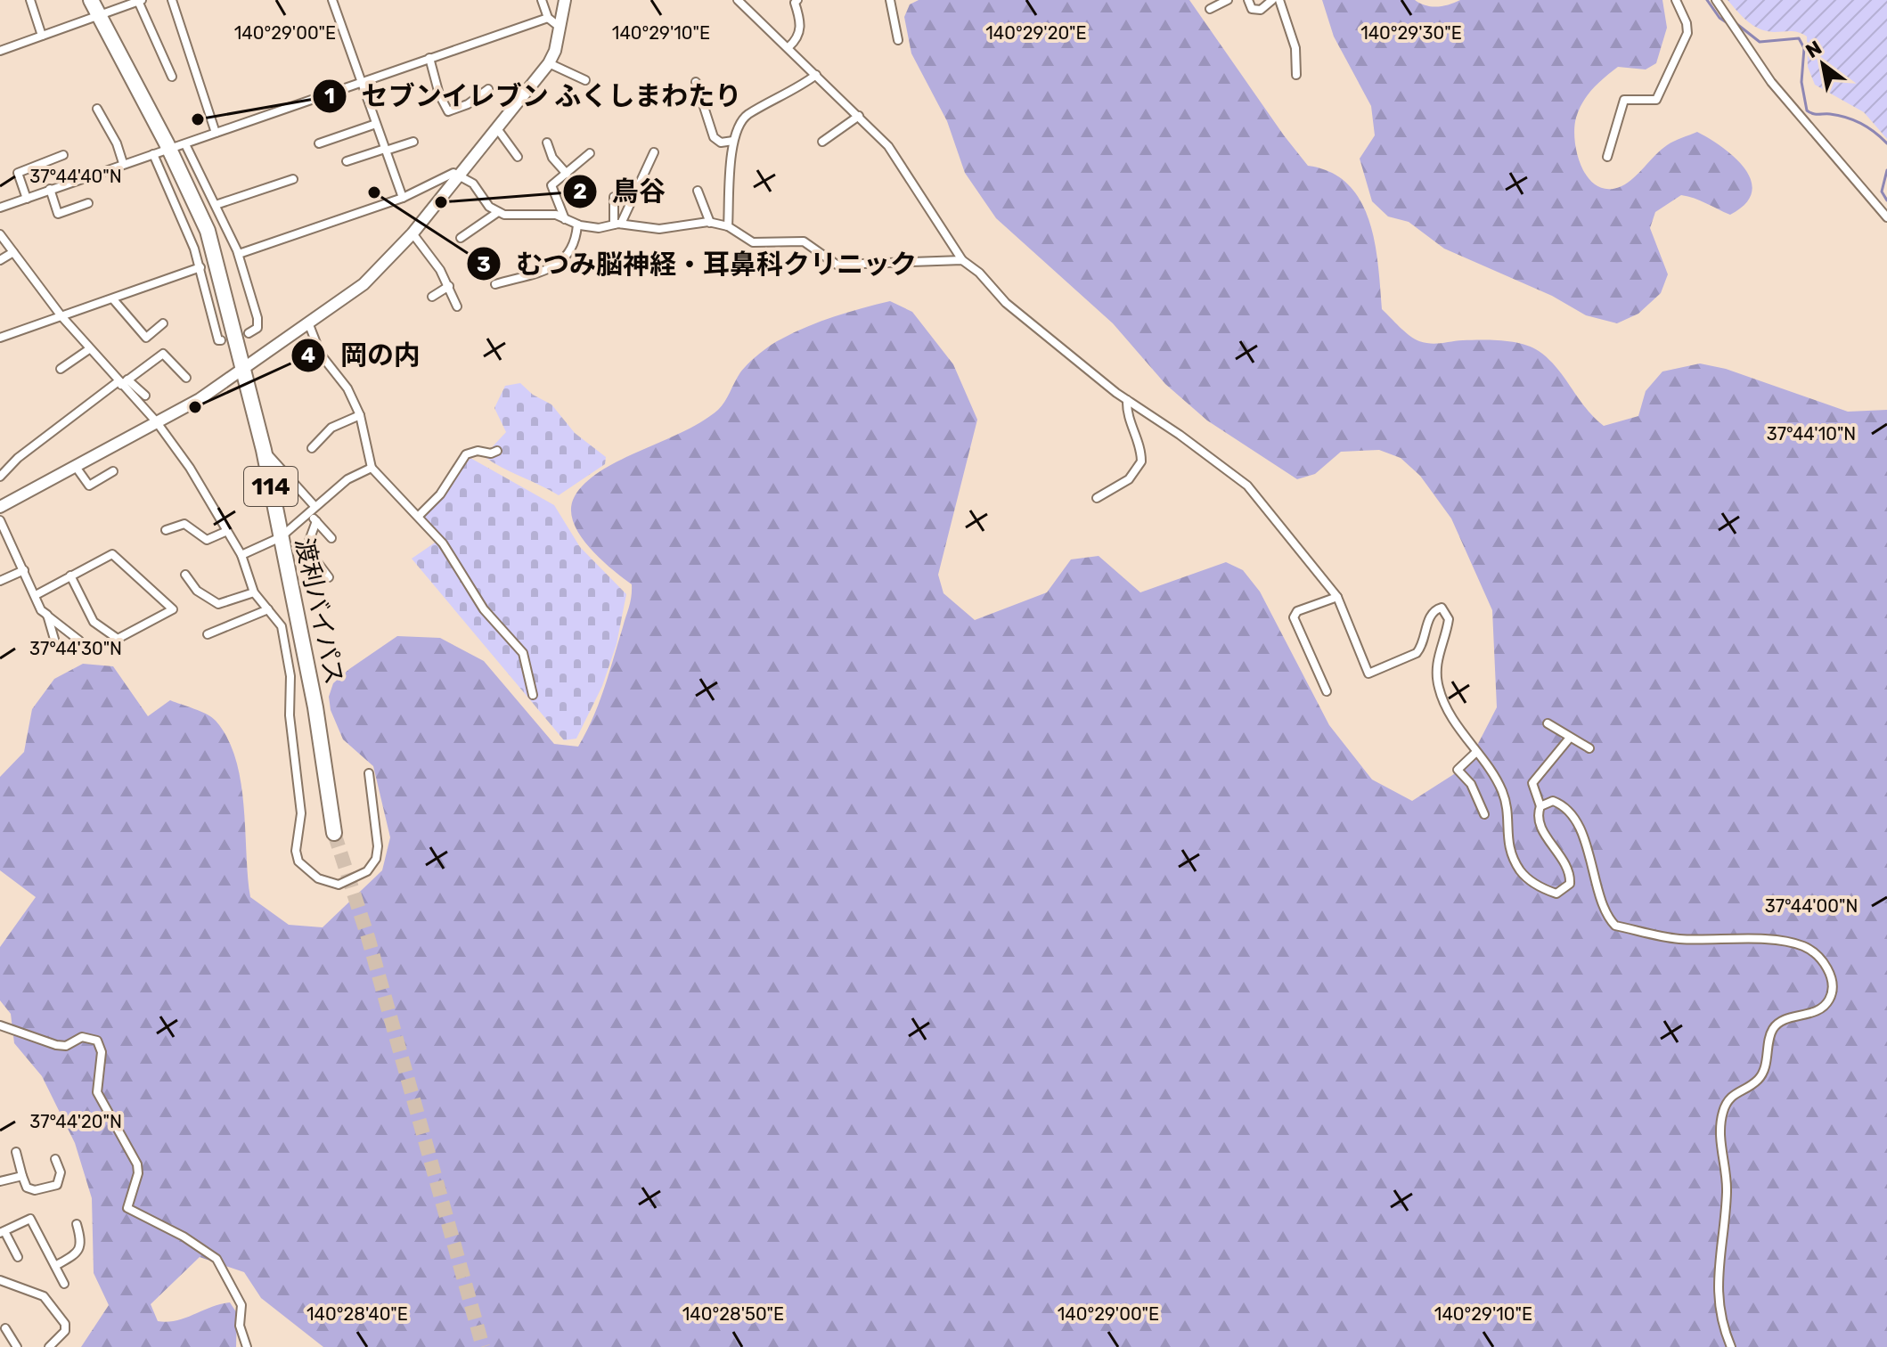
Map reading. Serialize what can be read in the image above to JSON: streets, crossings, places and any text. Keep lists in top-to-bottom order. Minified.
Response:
{"streets":{"highway":["114","渡利バイパス"]},"places":["セブンイレブン ふくしまわたり","むつみ脳神経・耳鼻科クリニック","鳥谷","岡の内"],"north":"top left","coordinates":["140°29'30\"E","140°29'00\"E","140°29'10\"E","140°29'20\"E","37°44'40\"N","37°44'10\"N","37°44'30\"N","37°44'00\"N","37°44'20\"N","140°28'40\"E","140°28'50\"E"]}
